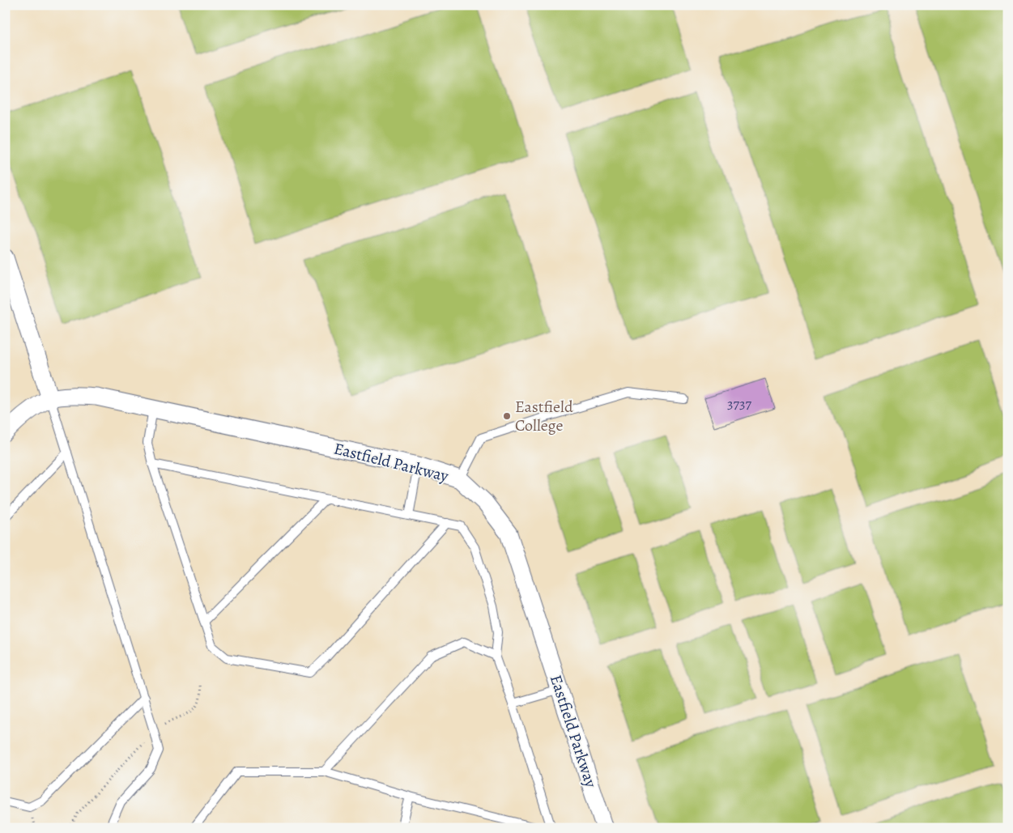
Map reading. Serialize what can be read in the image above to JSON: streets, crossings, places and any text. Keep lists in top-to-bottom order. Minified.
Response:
{"streets":{"street":["Eastfield Parkway"]},"places":["Eastfield College"],"house_numbers":["3737"]}
